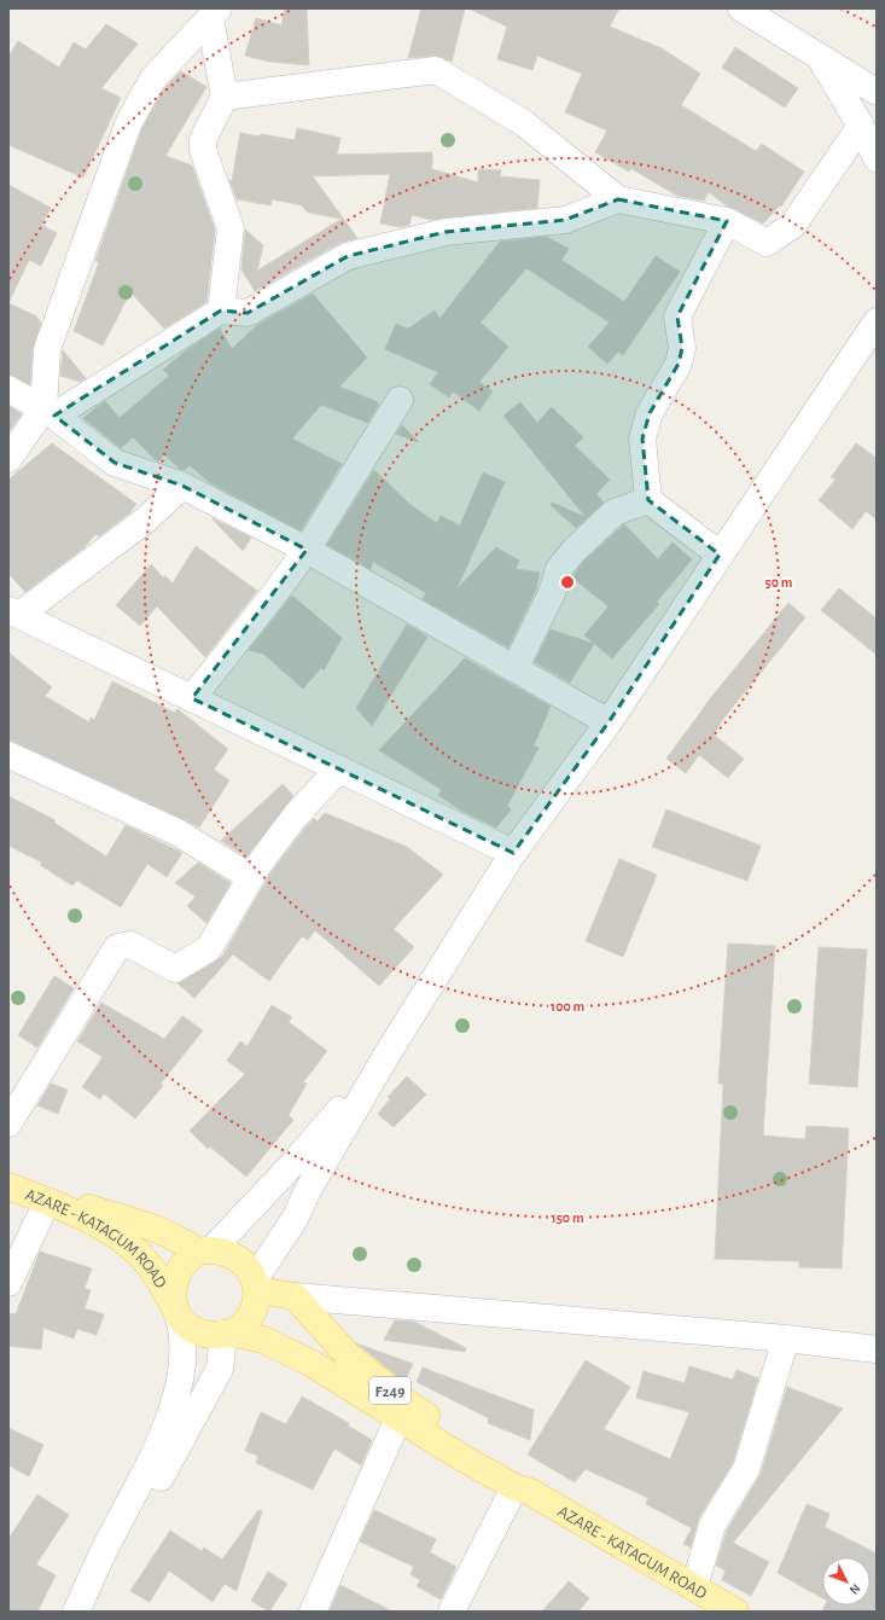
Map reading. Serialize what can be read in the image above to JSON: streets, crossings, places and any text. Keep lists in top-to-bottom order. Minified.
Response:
{"streets":{"main road":["AZARE - KATAGUM ROAD","F249"]},"north":"bottom right","rings":["50 m","100 m","150 m"]}
